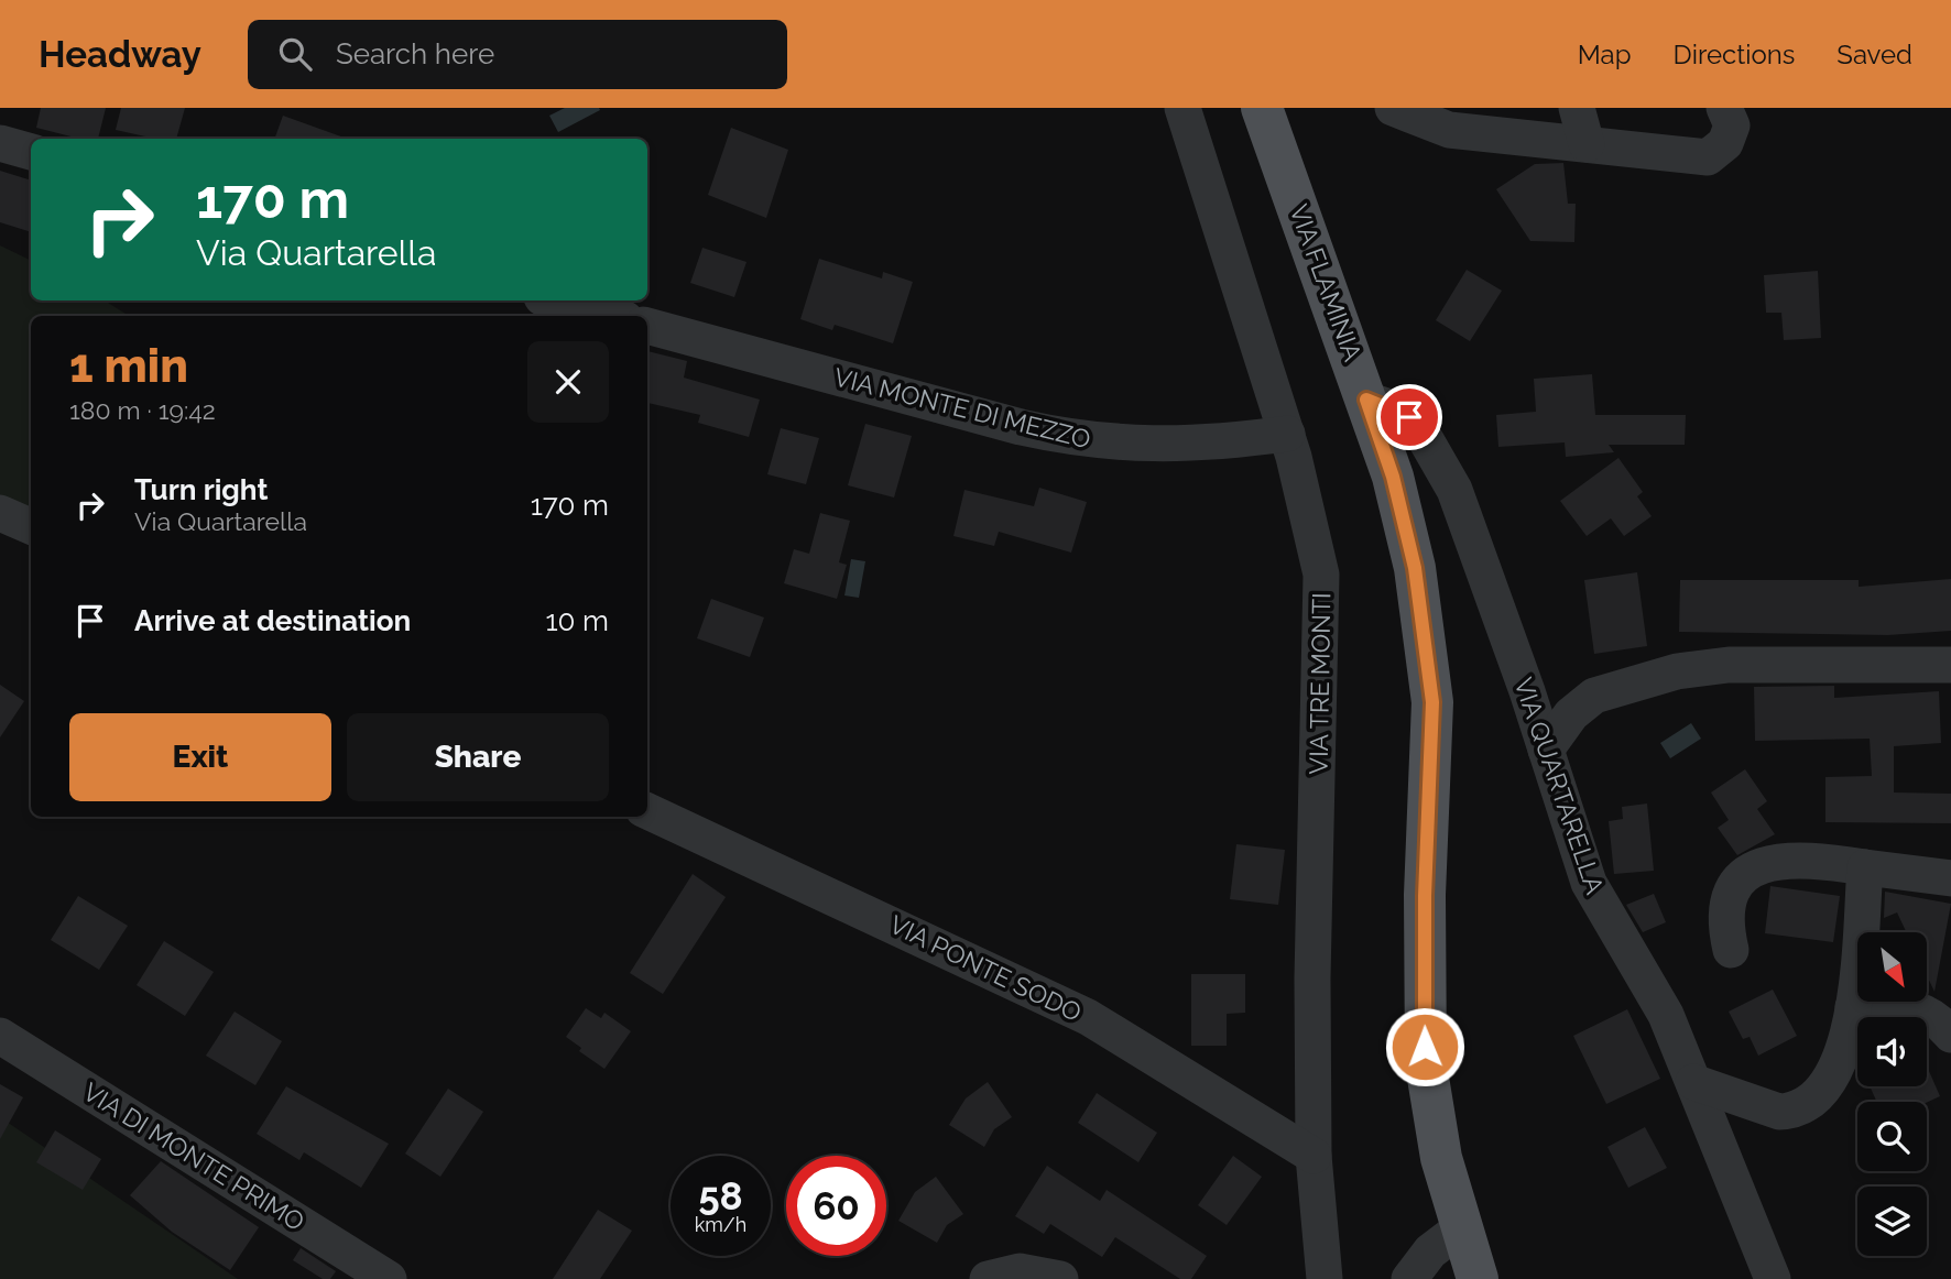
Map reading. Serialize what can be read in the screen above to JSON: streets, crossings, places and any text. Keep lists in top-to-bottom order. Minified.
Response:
{"streets":{"main road":["VIA FLAMINIA"],"street":["VIA MONTE DI MEZZO","VIA TRE MONTI","VIA QUARTARELLA","VIA PONTE SODO","VIA DI MONTE PRIMO"]},"crossings":[["VIA FLAMINIA","VIA QUARTARELLA"],["VIA MONTE DI MEZZO","VIA TRE MONTI"],["VIA TRE MONTI","VIA PONTE SODO"]],"north":"bottom right","page":{"header":"Headway","search":"Search here","nav":["Map","Directions","Saved"],"turn":["170 m","Via Quartarella"],"heading":["1 min","180 m · 19:42"],"list":[{"name":"Turn right","note":"Via Quartarella","value":"170 m"},{"name":"Arrive at destination","value":"10 m"}],"buttons":["Exit","Share"],"speed":"58 km/h","limit":"60"}}
